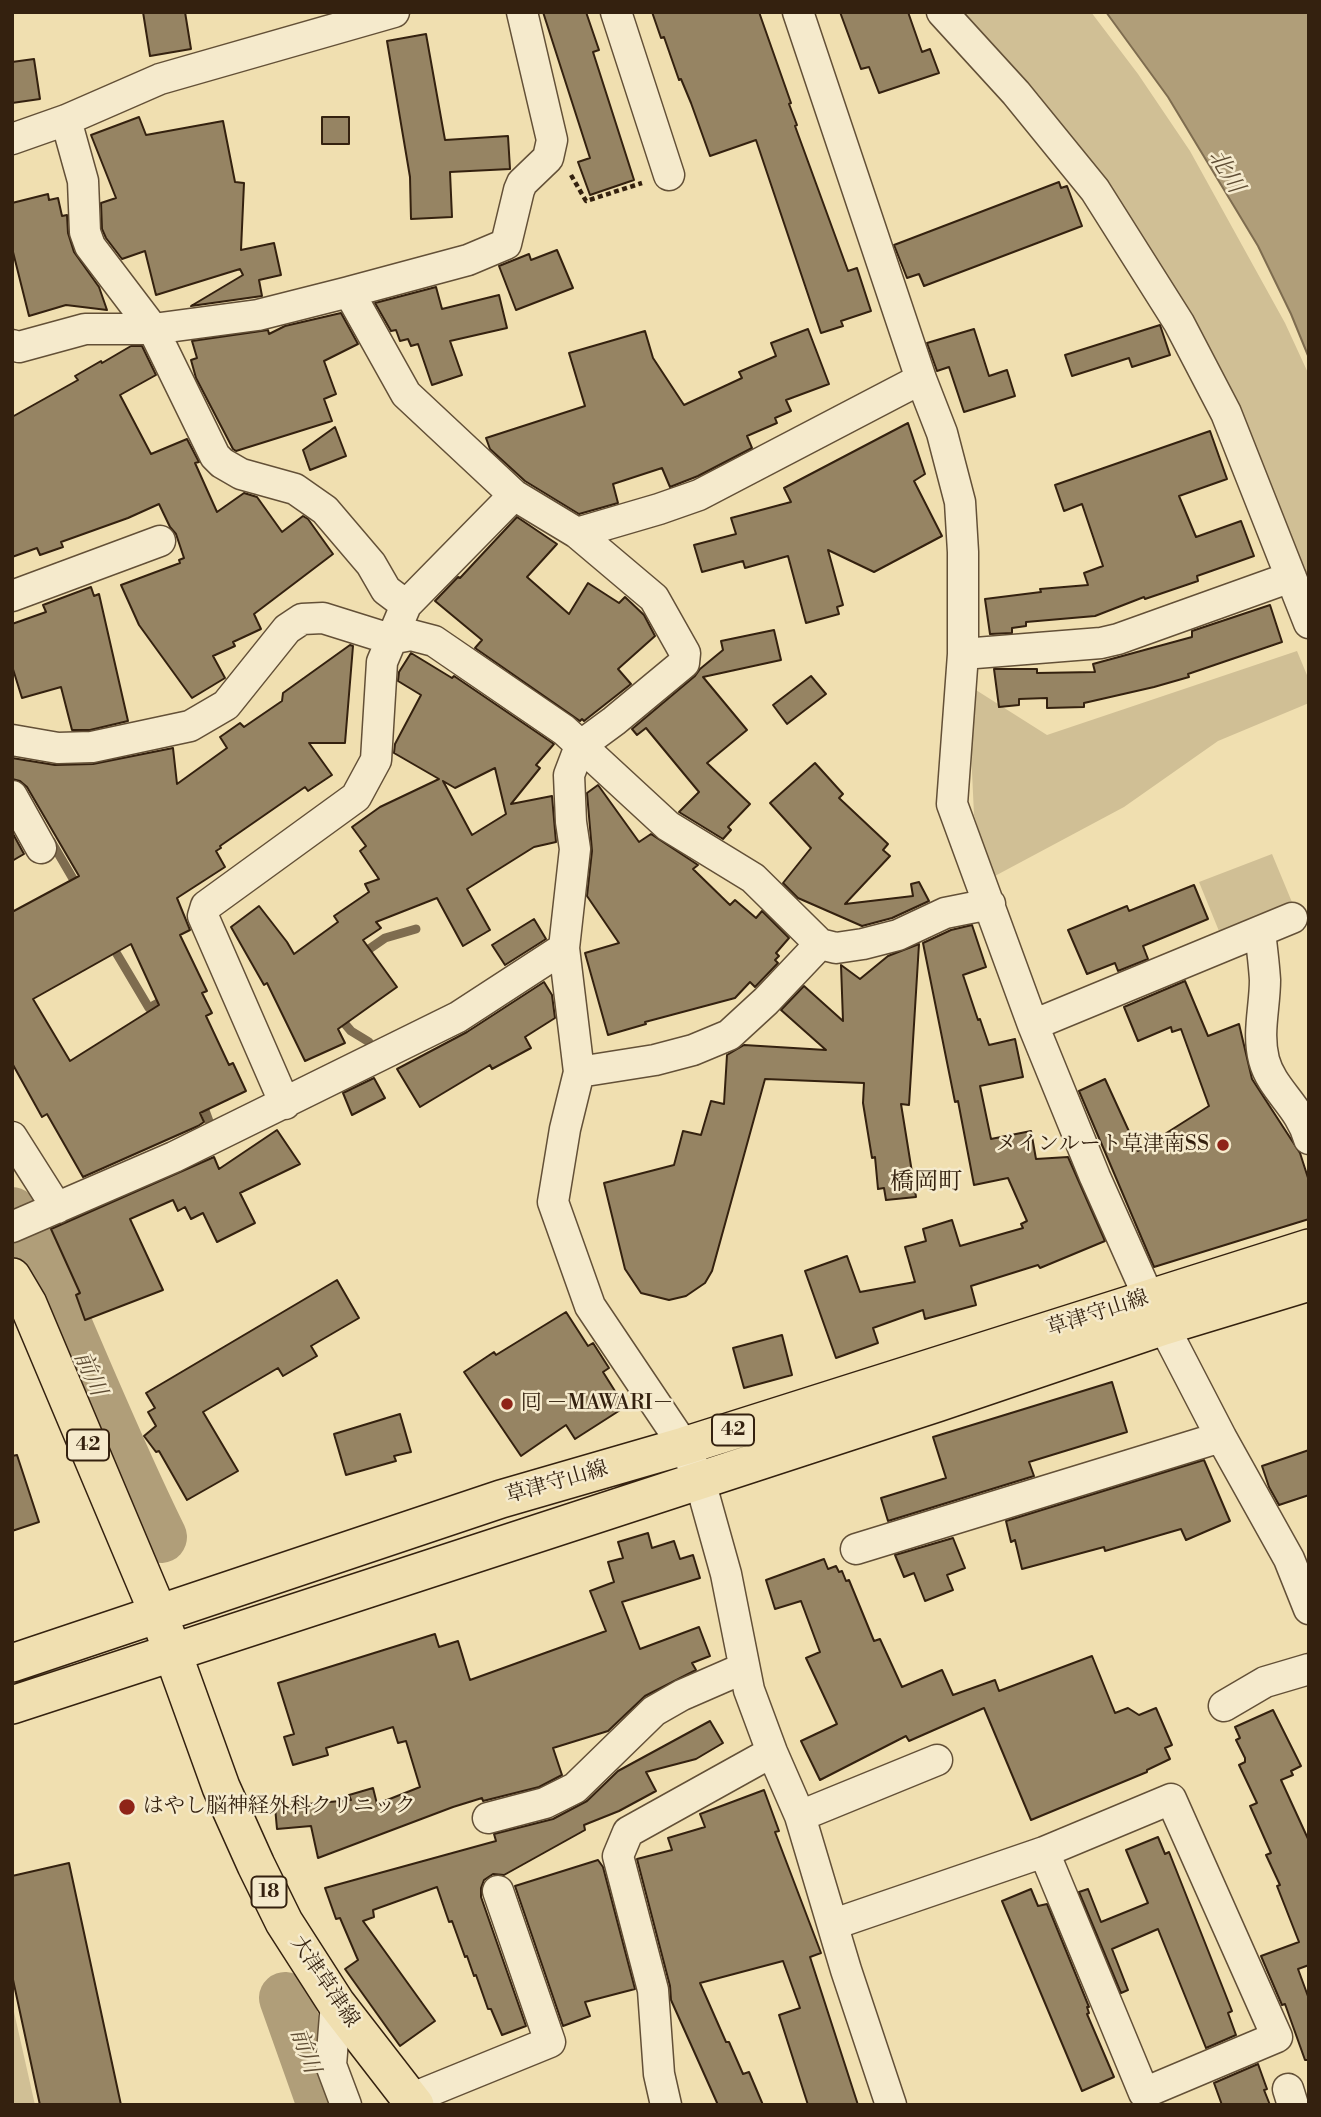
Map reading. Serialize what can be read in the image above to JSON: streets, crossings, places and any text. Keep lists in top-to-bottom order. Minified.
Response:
{"streets":{"main road":["草津守山線","42","18","大津草津線"]},"crossings":[["草津守山線","42"],["草津守山線","大津草津線"],["42","大津草津線"]],"districts":["橋岡町"],"water":["北川","前川"],"places":["メインルート草津南SS","囘 －MAWARI－","はやし脳神経外科クリニック"]}
